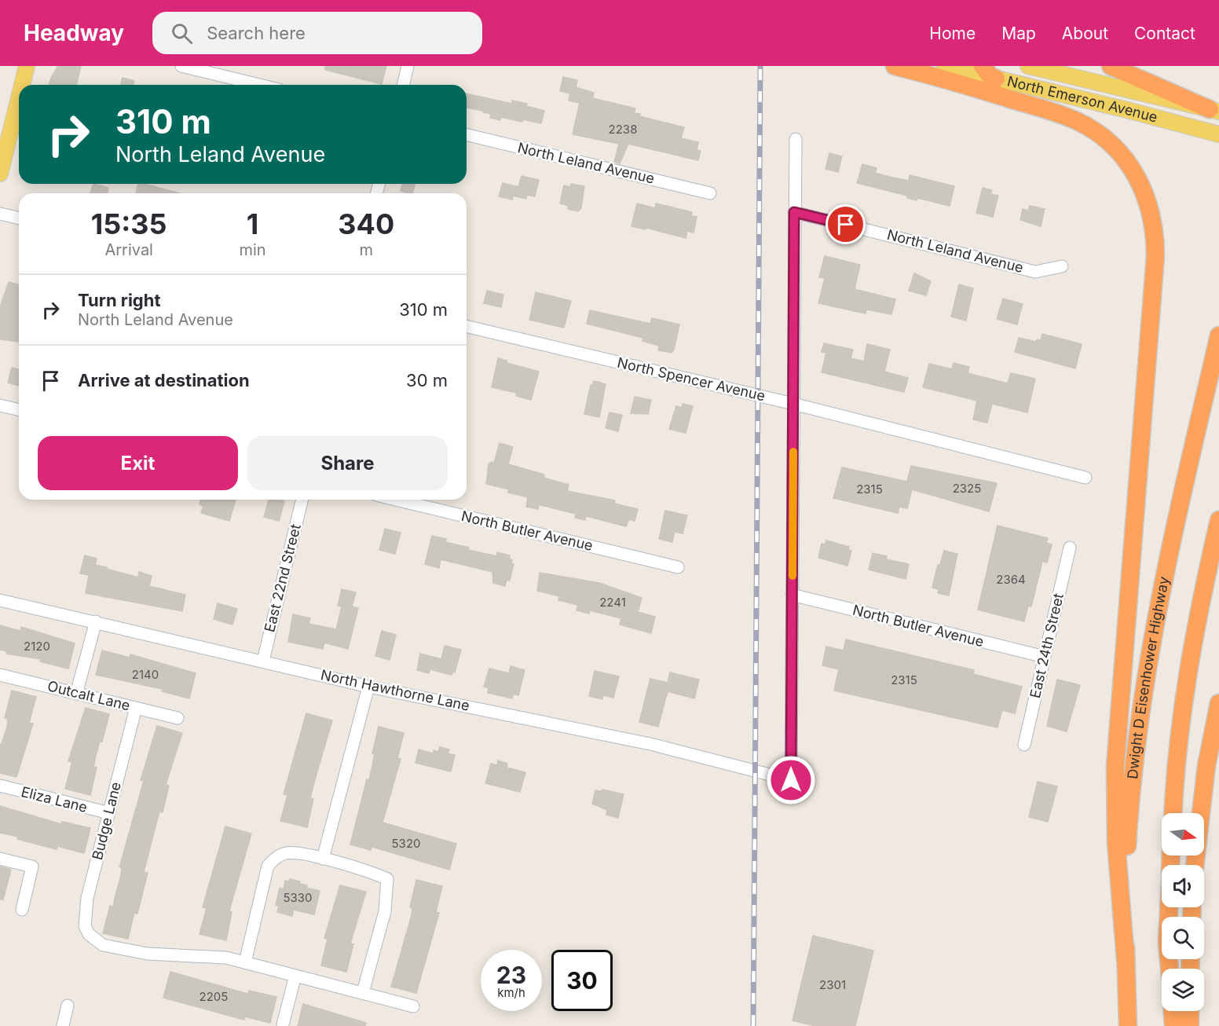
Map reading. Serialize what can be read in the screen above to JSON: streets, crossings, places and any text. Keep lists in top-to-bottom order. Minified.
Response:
{"streets":{"highway":["Dwight D Eisenhower Highway"],"main road":["North Emerson Avenue"],"street":["North Leland Avenue","North Spencer Avenue","North Butler Avenue","East 22nd Street","East 24th Street","North Hawthorne Lane","Outcalt Lane","Eliza Lane","Budge Lane"]},"crossings":[["North Butler Avenue","East 24th Street"],["North Butler Avenue","North Hawthorne Lane"],["East 22nd Street","North Hawthorne Lane"],["Outcalt Lane","Budge Lane"],["Eliza Lane","Budge Lane"]],"house_numbers":["2238","2325","2315","2364","2241","2120","2140","2315","5320","5330","2301","2205"],"north":"right","page":{"header":"Headway","search":"Search here","nav":["Home","Map","About","Contact"],"turn":["310 m","North Leland Avenue"],"eta":["15:35","Arrival","1","min","340","m"],"list":[{"name":"Turn right","note":"North Leland Avenue","value":"310 m"},{"name":"Arrive at destination","value":"30 m"}],"buttons":["Exit","Share"],"speed":"23 km/h","limit":"30"}}
